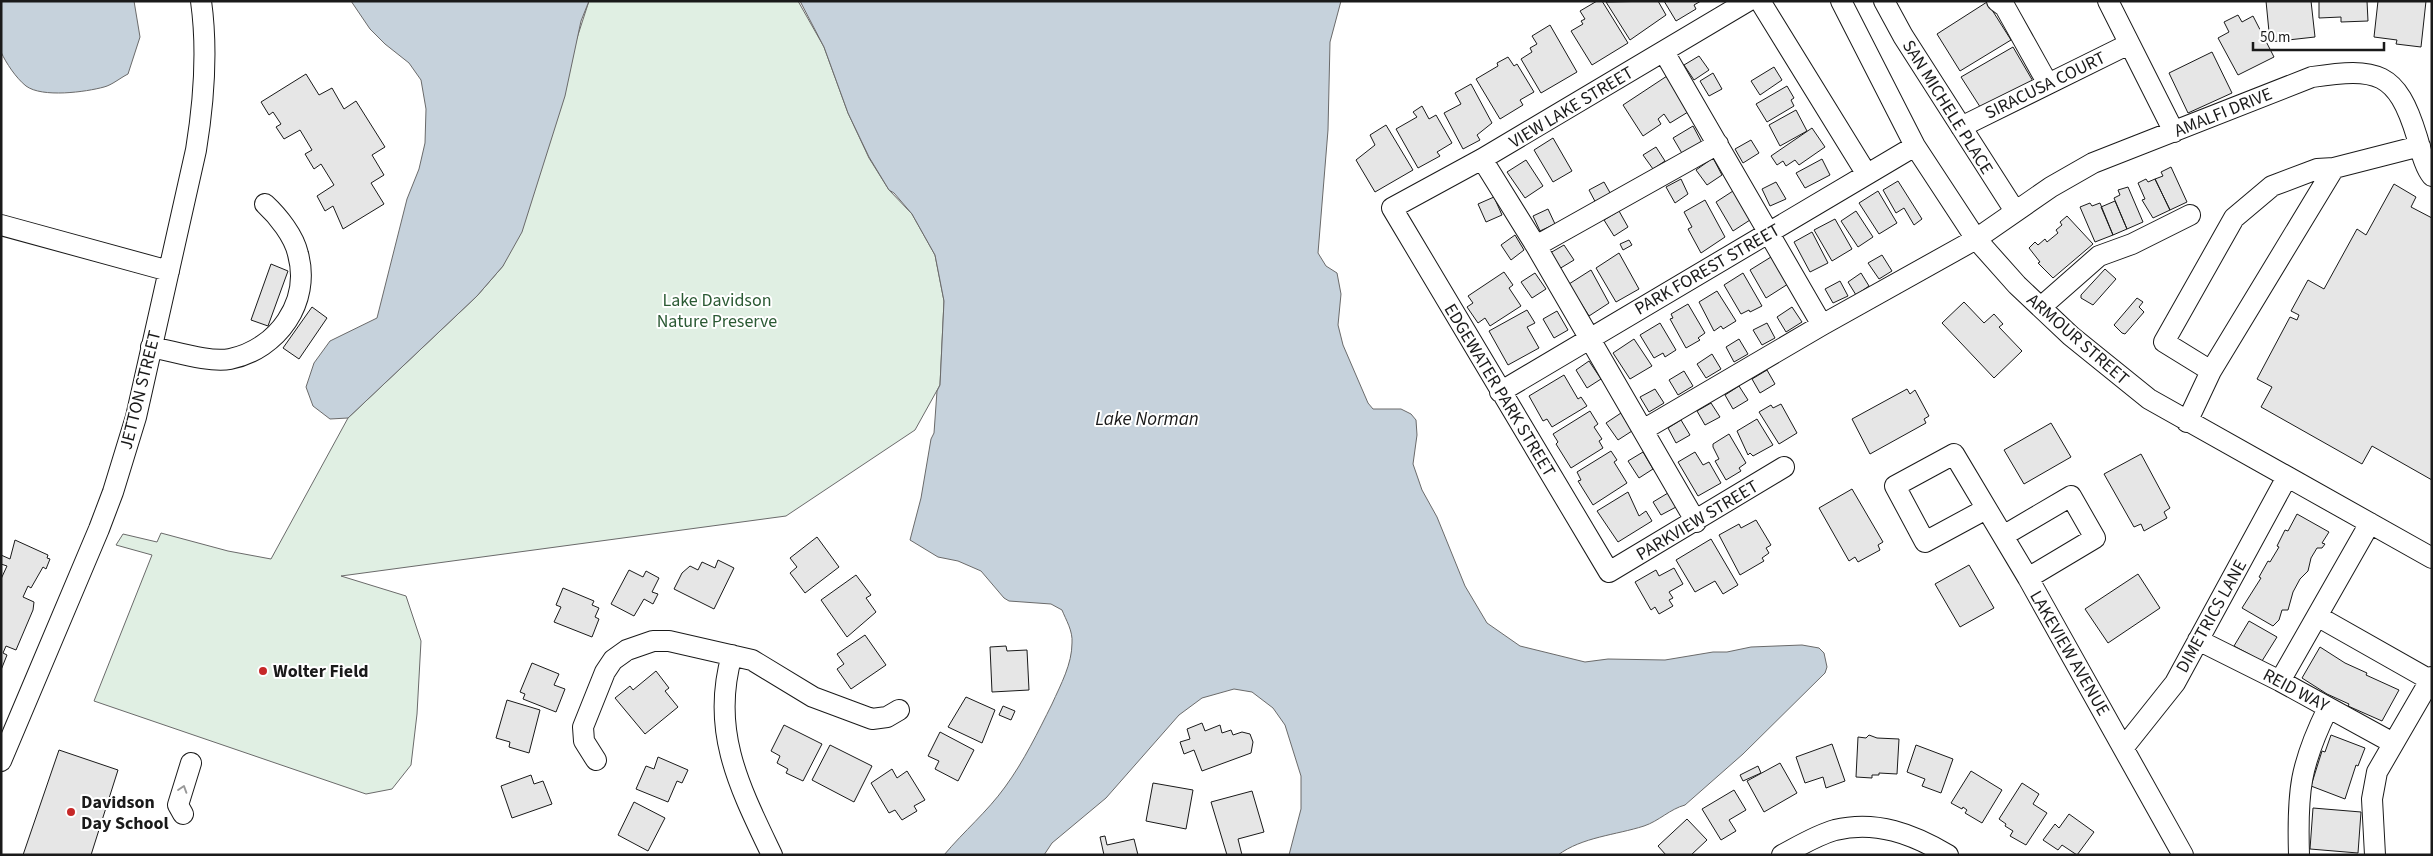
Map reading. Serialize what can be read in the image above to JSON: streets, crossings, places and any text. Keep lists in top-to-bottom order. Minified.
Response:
{"streets":{"street":["SIRACUSA COURT","VIEW LAKE STREET","SAN MICHELE PLACE","AMALFI DRIVE","PARK FOREST STREET","ARMOUR STREET","JETTON STREET","EDGEWATER PARK STREET","PARKVIEW STREET","DIMETRICS LANE","LAKEVIEW AVENUE","REID WAY"]},"crossings":[["SIRACUSA COURT","SAN MICHELE PLACE"],["VIEW LAKE STREET","EDGEWATER PARK STREET"],["SAN MICHELE PLACE","AMALFI DRIVE"],["AMALFI DRIVE","ARMOUR STREET"],["PARK FOREST STREET","ARMOUR STREET"],["PARK FOREST STREET","EDGEWATER PARK STREET"],["ARMOUR STREET","DIMETRICS LANE"],["EDGEWATER PARK STREET","PARKVIEW STREET"],["DIMETRICS LANE","LAKEVIEW AVENUE"],["DIMETRICS LANE","REID WAY"]],"water":["Lake Norman"],"parks":["Lake Davidson Nature Preserve"],"places":["Wolter Field","Davidson Day School"],"scale_bar":"50 m"}
